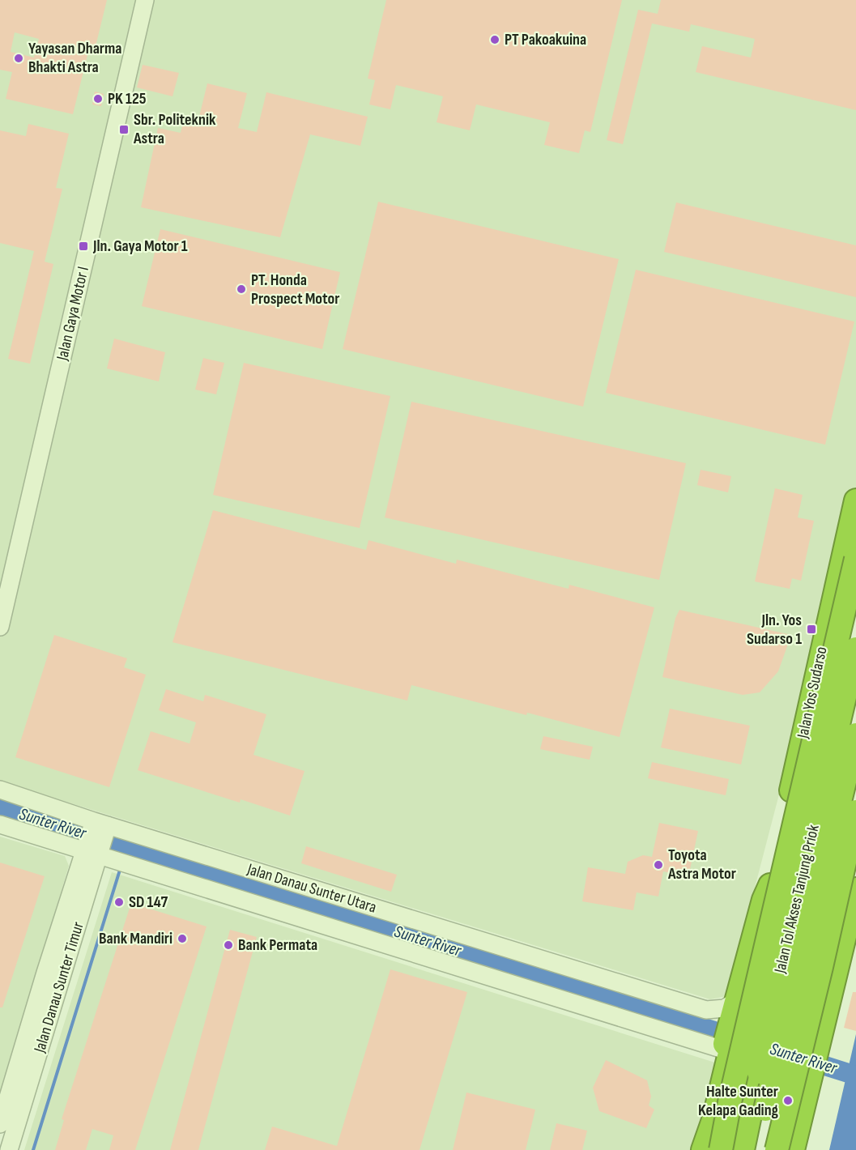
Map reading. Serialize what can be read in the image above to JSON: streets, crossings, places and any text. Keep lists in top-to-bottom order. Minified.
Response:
{"streets":{"highway":["Jalan Yos Sudarso","Jalan Tol Akses Tanjung Priok"],"main road":["Jalan Gaya Motor I","Jalan Danau Sunter Utara","Jalan Danau Sunter Timur"]},"crossings":[["Jalan Yos Sudarso","Jalan Danau Sunter Utara"],["Jalan Danau Sunter Utara","Jalan Danau Sunter Timur"]],"water":["Sunter River"],"places":{"other":["PT Pakoakuina","Yayasan Dharma Bhakti Astra","PK 125","PT. Honda Prospect Motor","Toyota Astra Motor","SD 147","Bank Mandiri","Bank Permata","Halte Sunter Kelapa Gading"],"transit":["Sbr. Politeknik Astra","Jln. Gaya Motor 1","Jln. Yos Sudarso 1"]}}
